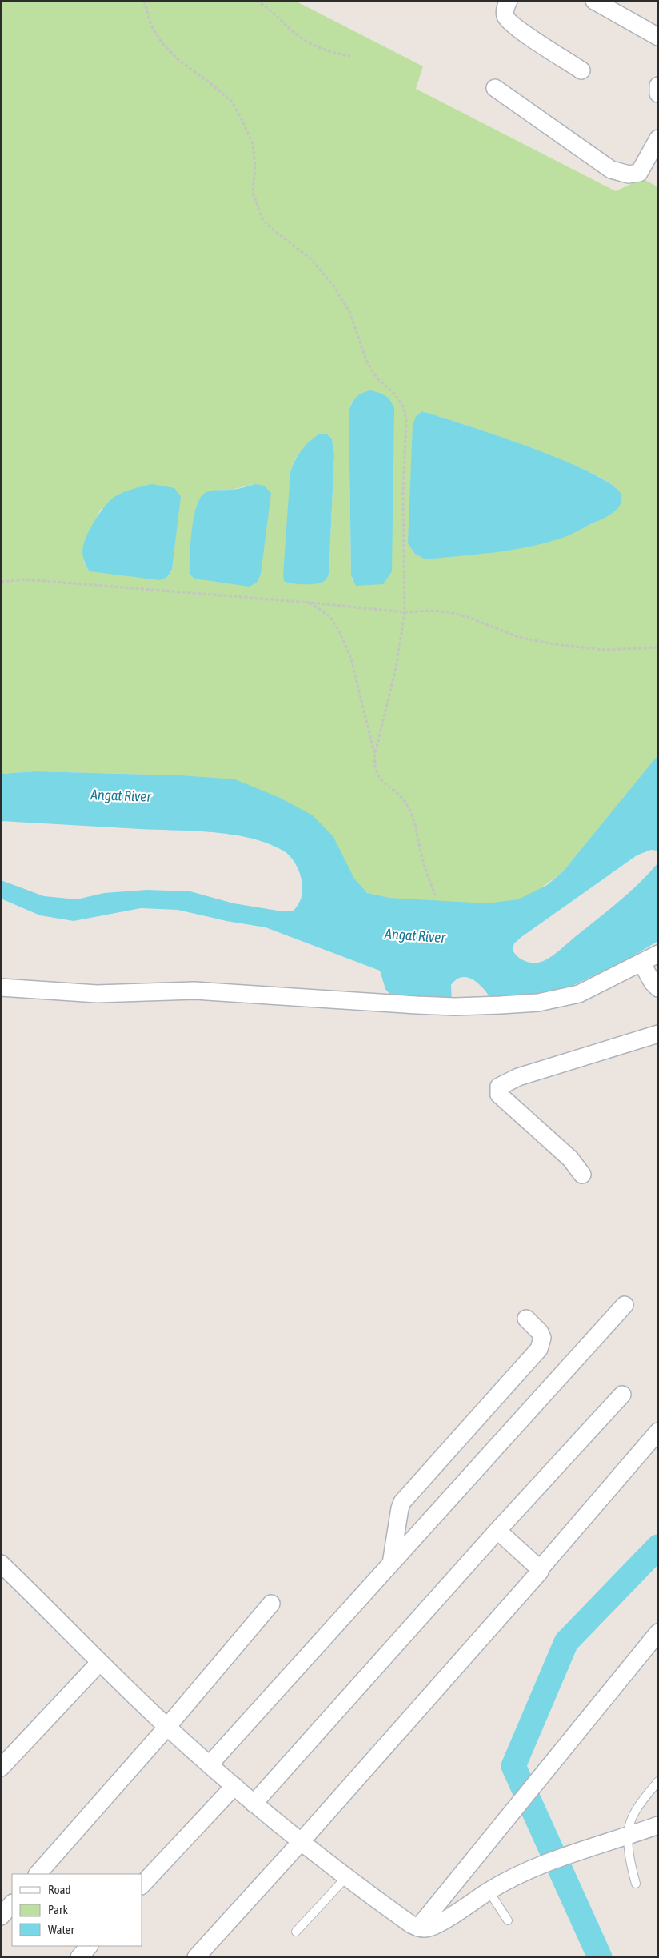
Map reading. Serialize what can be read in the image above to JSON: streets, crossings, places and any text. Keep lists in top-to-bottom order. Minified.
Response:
{"water":["Angat River"],"legend":["Road","Park","Water"]}
